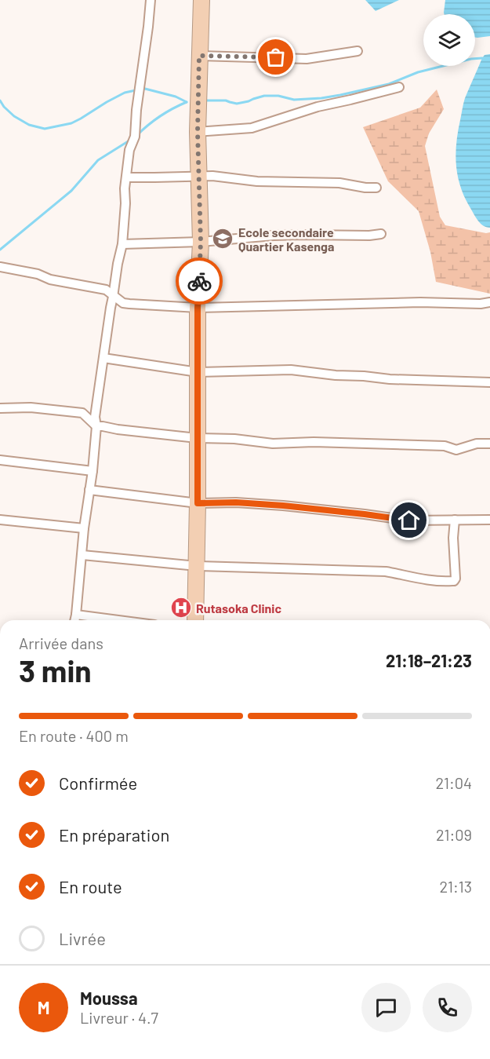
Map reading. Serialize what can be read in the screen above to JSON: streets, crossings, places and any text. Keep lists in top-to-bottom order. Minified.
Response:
{"places":{"school or university":["Ecole secondaire Quartier Kasenga"],"hospital":["Rutasoka Clinic"]},"page":{"heading":["3 min","Arrivée dans","21:18–21:23"],"panel":["Moussa","Livreur · 4.7"],"bar":"En route · 400 m","list":[["Confirmée","21:04"],["En préparation","21:09"],["En route","21:13"],"Livrée"],"round":"M"}}
